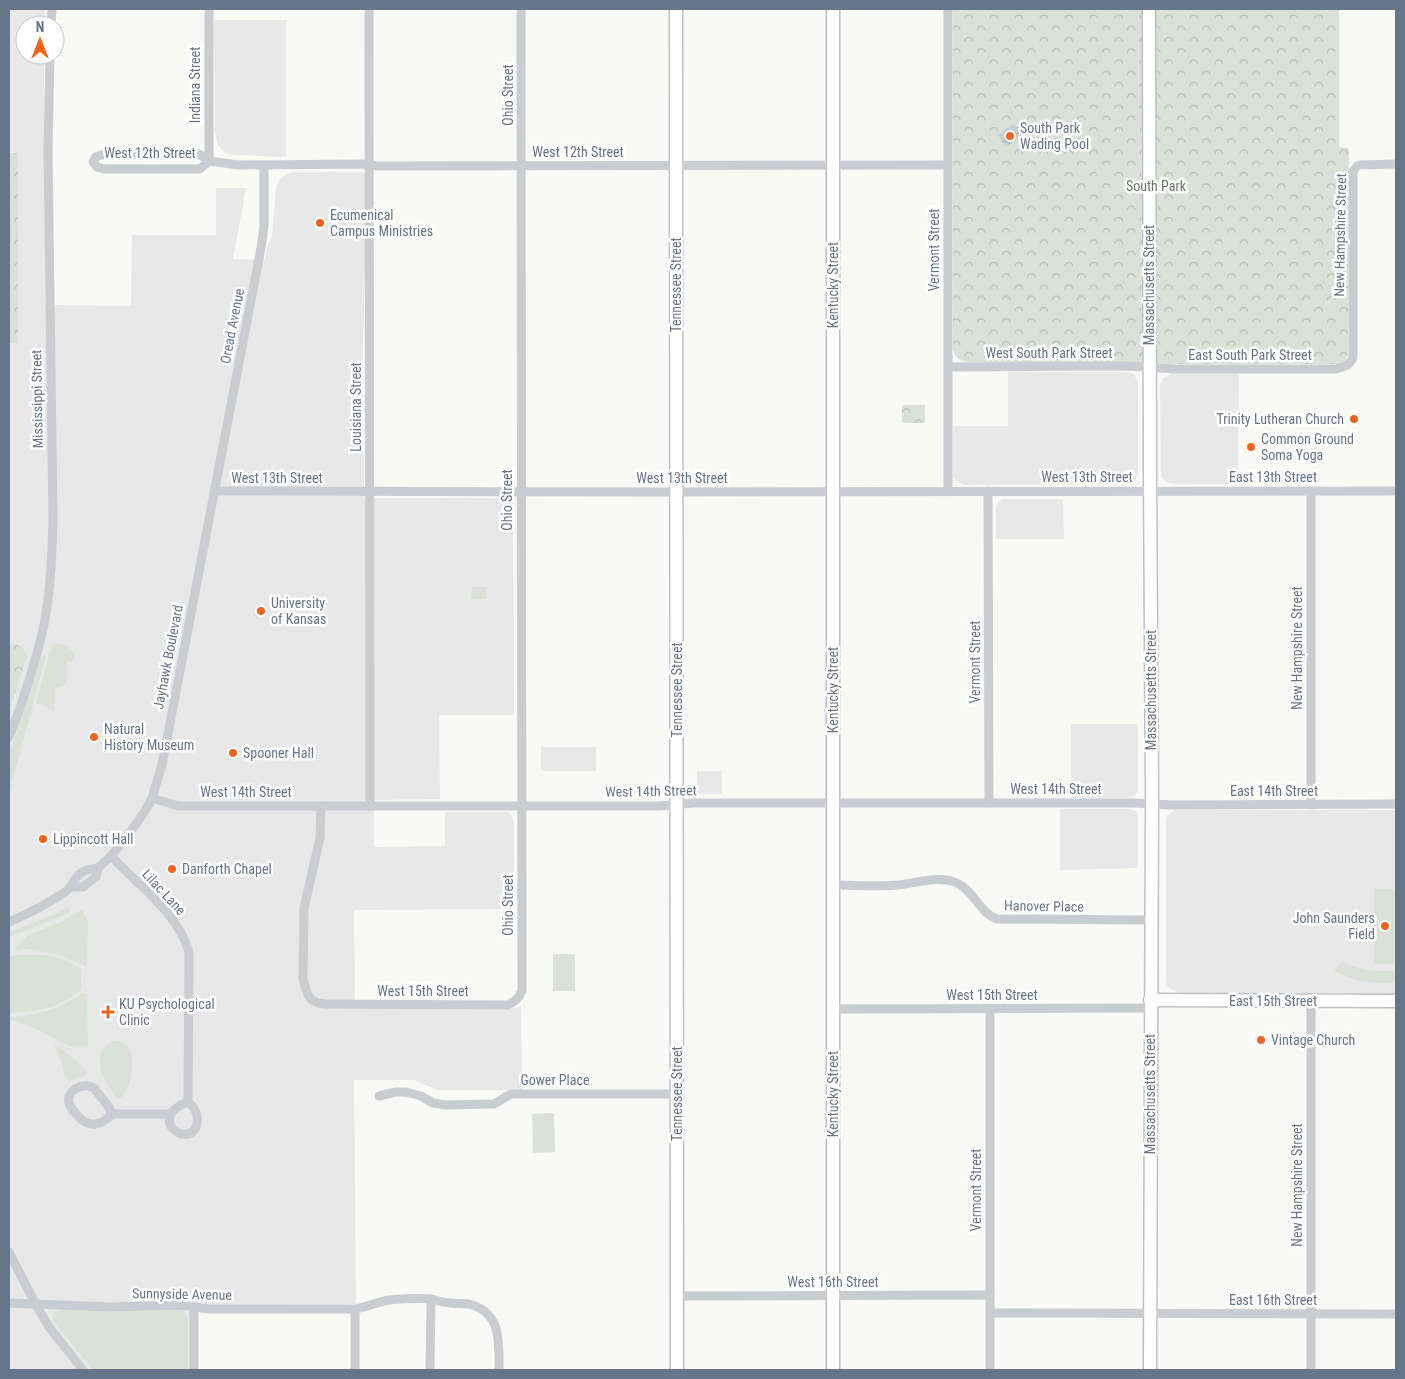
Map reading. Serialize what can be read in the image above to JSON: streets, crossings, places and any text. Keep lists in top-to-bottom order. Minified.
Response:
{"streets":{"main road":["Tennessee Street","Kentucky Street","Massachusetts Street","East 15th Street"],"street":["Indiana Street","Ohio Street","West 12th Street","New Hampshire Street","Vermont Street","Oread Avenue","West South Park Street","East South Park Street","Mississippi Street","Louisiana Street","West 13th Street","East 13th Street","Jayhawk Boulevard","West 14th Street","East 14th Street","Lilac Lane","Hanover Place","West 15th Street","Gower Place","West 16th Street","Sunnyside Avenue","East 16th Street"]},"crossings":[["Indiana Street","West 12th Street"],["Ohio Street","West 12th Street"],["Ohio Street","West 13th Street"],["Ohio Street","West 14th Street"],["Ohio Street","West 15th Street"],["West 12th Street","Vermont Street"],["West 12th Street","Tennessee Street"],["West 12th Street","Kentucky Street"],["West 12th Street","Oread Avenue"],["West 12th Street","Louisiana Street"],["New Hampshire Street","East South Park Street"],["New Hampshire Street","East 13th Street"],["New Hampshire Street","East 14th Street"],["New Hampshire Street","East 15th Street"],["New Hampshire Street","East 16th Street"],["Vermont Street","West South Park Street"],["Vermont Street","West 13th Street"],["Vermont Street","West 14th Street"],["Vermont Street","West 15th Street"],["Vermont Street","West 16th Street"],["Tennessee Street","West 13th Street"],["Tennessee Street","West 14th Street"],["Tennessee Street","Gower Place"],["Tennessee Street","West 16th Street"],["Kentucky Street","West 13th Street"],["Kentucky Street","West 14th Street"],["Kentucky Street","Hanover Place"],["Kentucky Street","West 15th Street"],["Kentucky Street","West 16th Street"],["Massachusetts Street","West South Park Street"],["Massachusetts Street","East South Park Street"],["Massachusetts Street","West 13th Street"],["Massachusetts Street","East 13th Street"],["Massachusetts Street","West 14th Street"],["Massachusetts Street","East 14th Street"],["Massachusetts Street","Hanover Place"],["Massachusetts Street","West 15th Street"],["Massachusetts Street","East 15th Street"],["Massachusetts Street","East 16th Street"],["Oread Avenue","West 13th Street"],["Oread Avenue","Jayhawk Boulevard"],["West South Park Street","East South Park Street"],["Louisiana Street","West 13th Street"],["Louisiana Street","West 14th Street"],["West 13th Street","East 13th Street"],["West 13th Street","Jayhawk Boulevard"],["Jayhawk Boulevard","West 14th Street"],["Jayhawk Boulevard","Lilac Lane"],["West 14th Street","East 14th Street"],["West 14th Street","West 15th Street"],["West 15th Street","East 15th Street"]],"parks":["South Park"],"places":{"other":["South Park Wading Pool","Ecumenical Campus Ministries","Trinity Lutheran Church","Common Ground Soma Yoga","University of Kansas","Natural History Museum","Spooner Hall","Lippincott Hall","Danforth Chapel","John Saunders Field","Vintage Church"],"health":["KU Psychological Clinic"]},"north":"top"}
